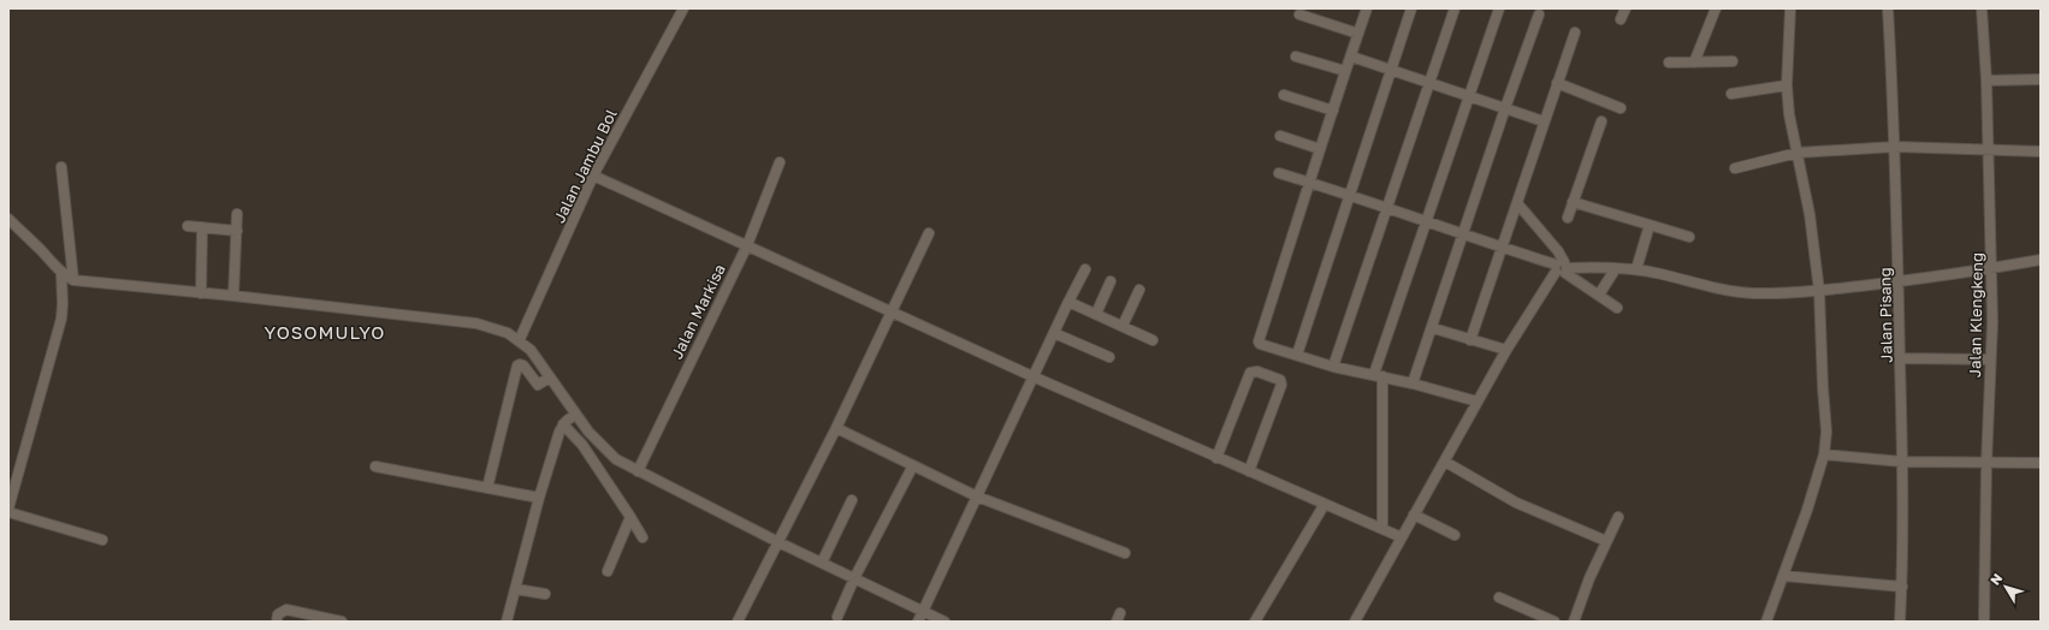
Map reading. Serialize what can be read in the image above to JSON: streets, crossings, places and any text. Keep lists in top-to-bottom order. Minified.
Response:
{"streets":{"street":["Jalan Jambu Bol","Jalan Markisa","Jalan Pisang","Jalan Klengkeng"]},"districts":["YOSOMULYO"],"north":"top left"}
